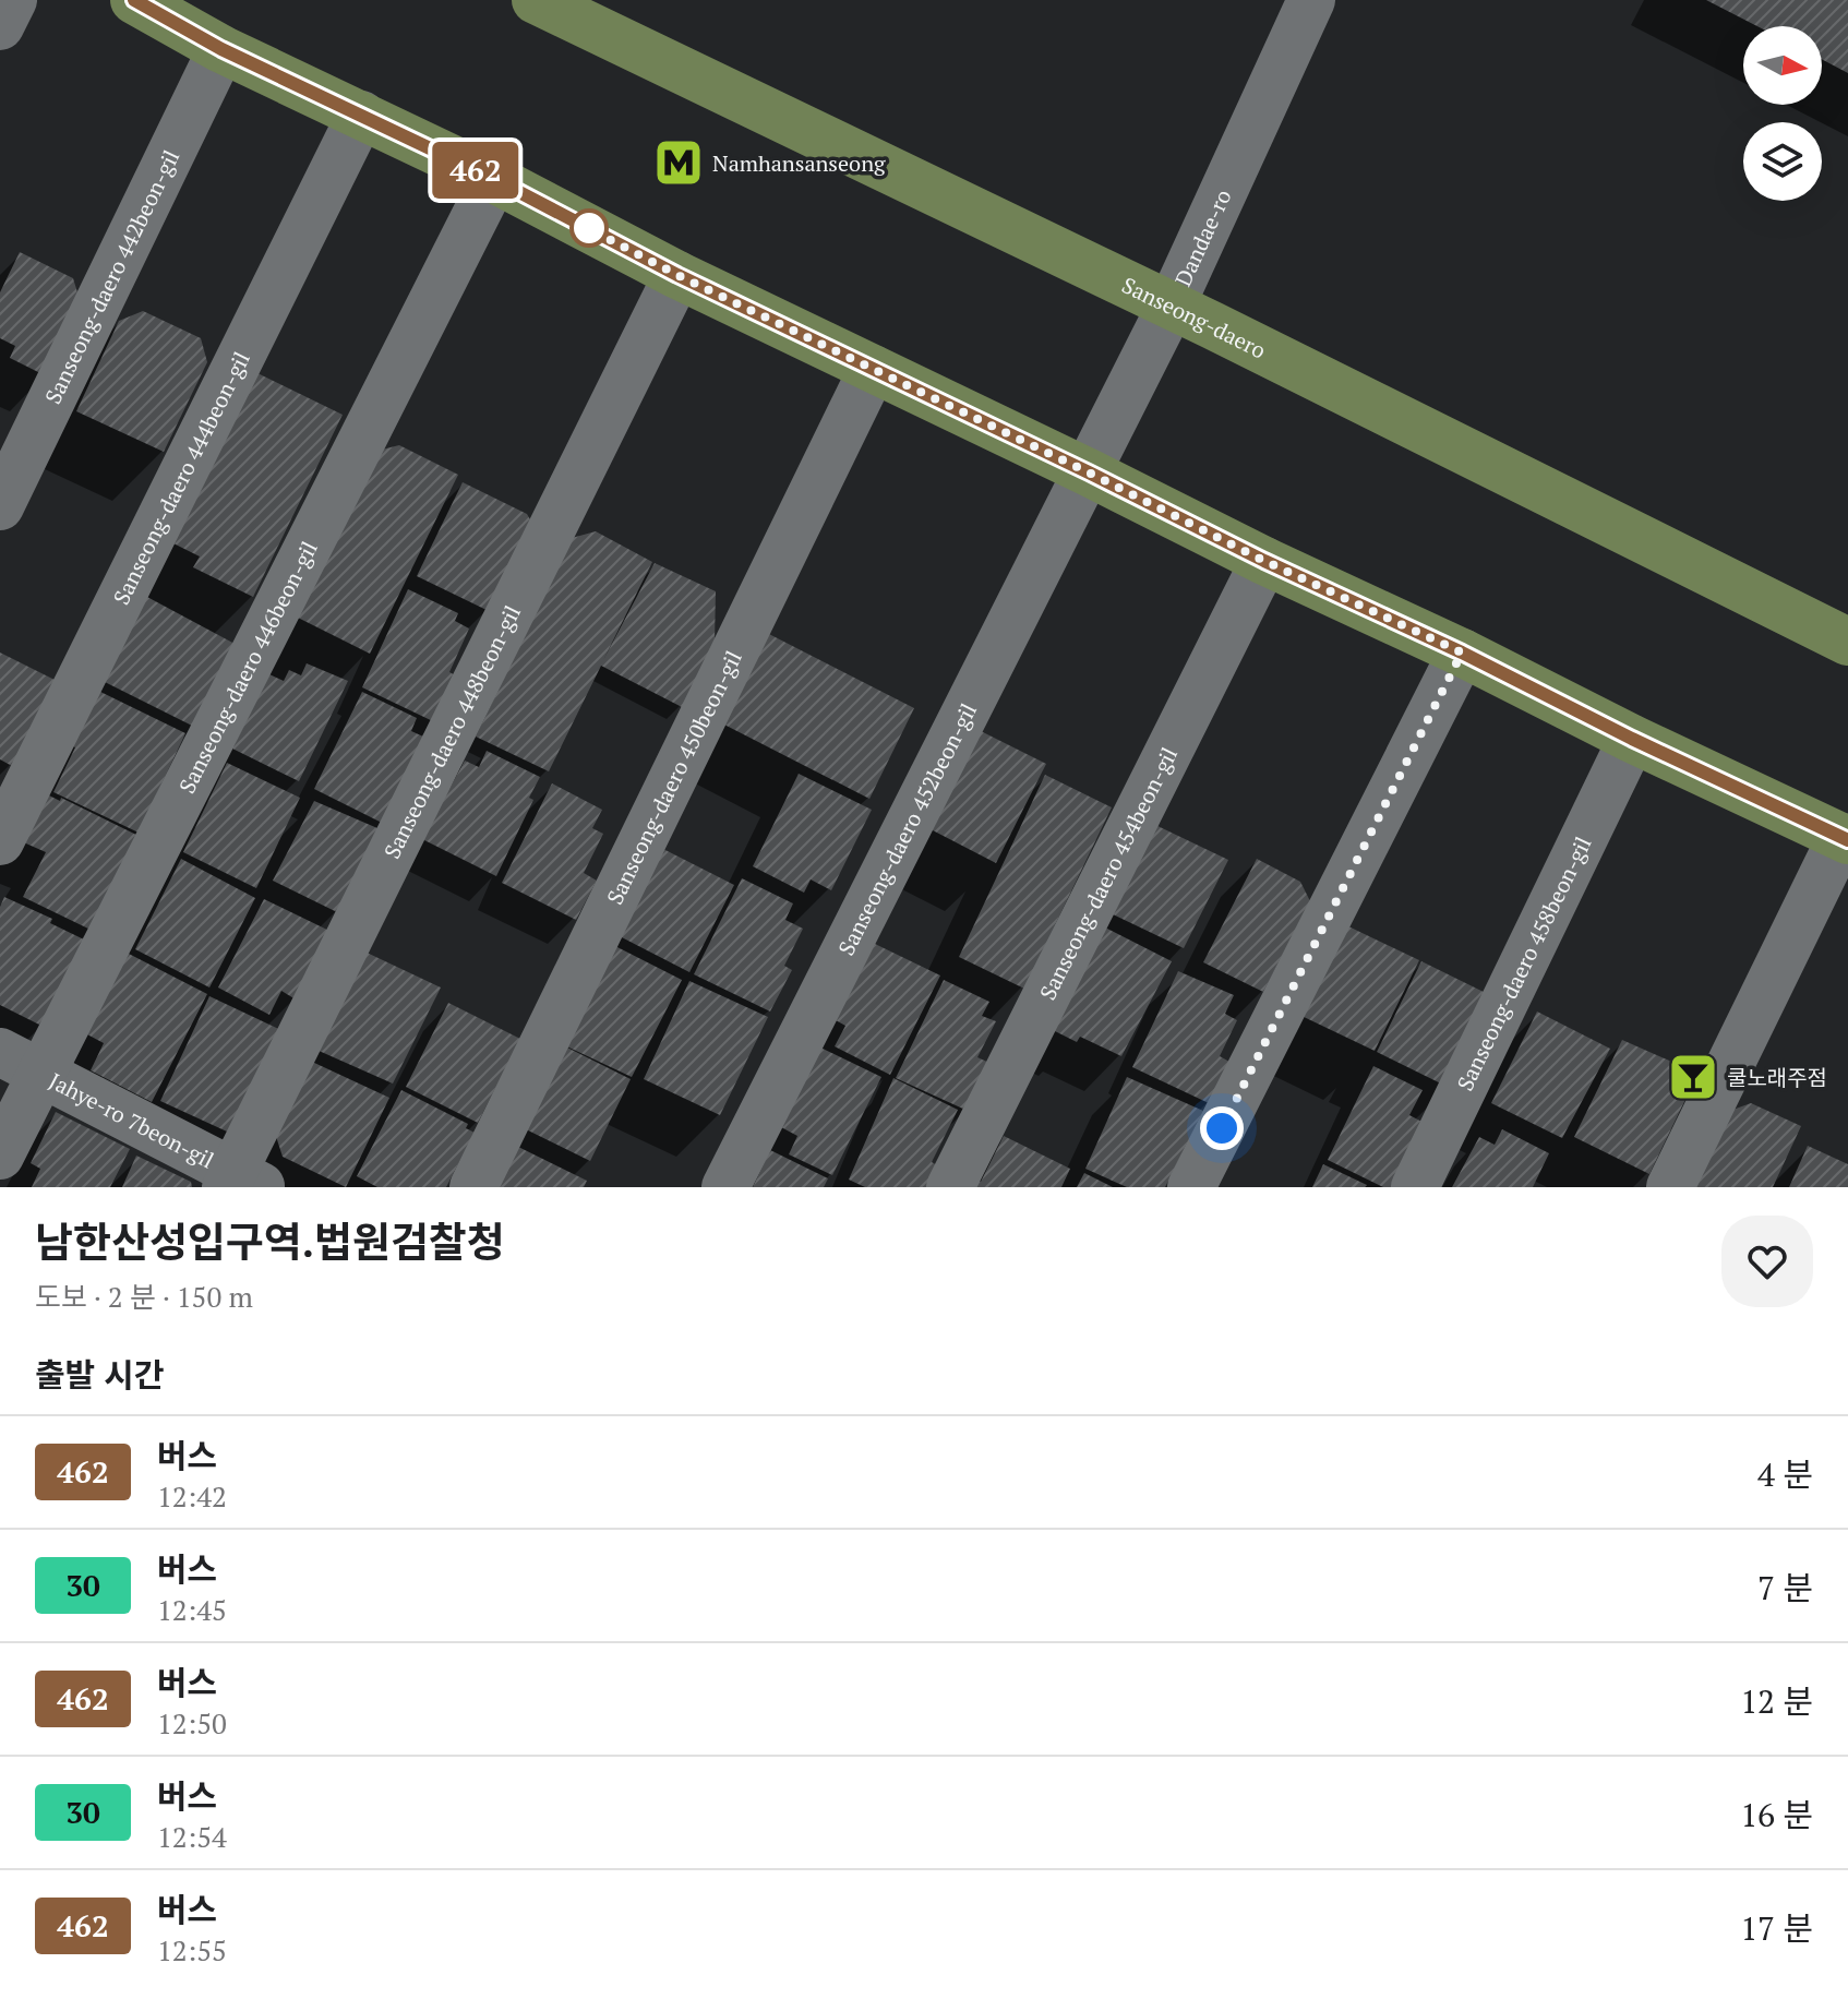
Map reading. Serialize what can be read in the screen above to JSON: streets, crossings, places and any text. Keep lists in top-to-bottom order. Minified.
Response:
{"streets":{"main road":["Sanseong-daero"],"street":["Dandae-ro","Sanseong-daero 442beon-gil","Sanseong-daero 444beon-gil","Sanseong-daero 446beon-gil","Sanseong-daero 448beon-gil","Sanseong-daero 450beon-gil","Sanseong-daero 452beon-gil","Sanseong-daero 454beon-gil","Sanseong-daero 458beon-gil","Jahye-ro 7beon-gil"]},"crossings":[["Dandae-ro","Sanseong-daero"],["Dandae-ro","Sanseong-daero 452beon-gil"],["Sanseong-daero 446beon-gil","Jahye-ro 7beon-gil"],["Sanseong-daero 448beon-gil","Jahye-ro 7beon-gil"]],"places":{"metro station":["Namhansanseong"],"bar":["쿨노래주점"]},"lines":["bus line 462"],"north":"right","page":{"on_map":"462","heading":[["남한산성입구역.법원검찰청","도보 · 2 분 · 150 m"],"출발 시간"],"list":[{"mark":"462","name":"버스","note":"12:42","value":"4 분"},{"mark":"30","name":"버스","note":"12:45","value":"7 분"},{"mark":"462","name":"버스","note":"12:50","value":"12 분"},{"mark":"30","name":"버스","note":"12:54","value":"16 분"},{"mark":"462","name":"버스","note":"12:55","value":"17 분"}]}}
